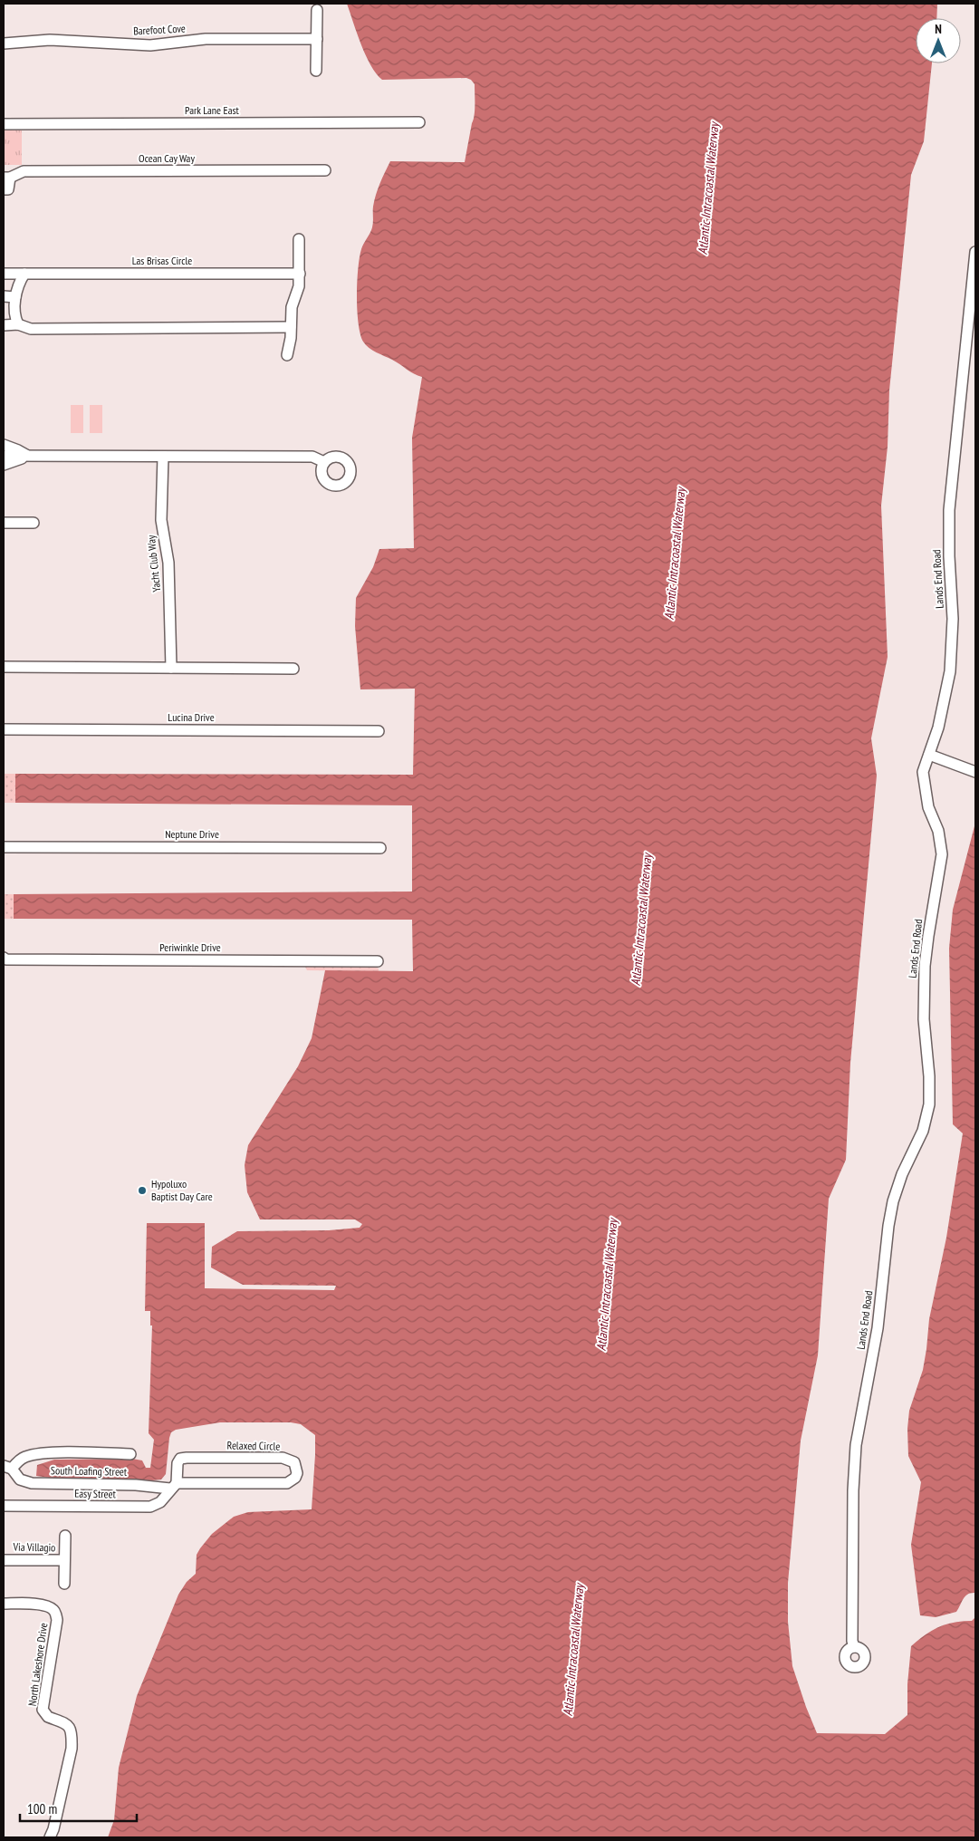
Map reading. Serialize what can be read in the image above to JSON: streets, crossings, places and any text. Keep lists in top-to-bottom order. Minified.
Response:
{"streets":{"street":["Barefoot Cove","Park Lane East","Ocean Cay Way","Las Brisas Circle","Yacht Club Way","Lands End Road","Lucina Drive","Neptune Drive","Periwinkle Drive","Relaxed Circle","South Loafing Street","Easy Street","Via Villagio","North Lakeshore Drive"]},"crossings":[["Relaxed Circle","South Loafing Street"],["Relaxed Circle","Easy Street"],["South Loafing Street","Easy Street"]],"water":["Atlantic Intracoastal Waterway"],"places":["Hypoluxo Baptist Day Care"],"scale_bar":"100 m","north":"top"}
